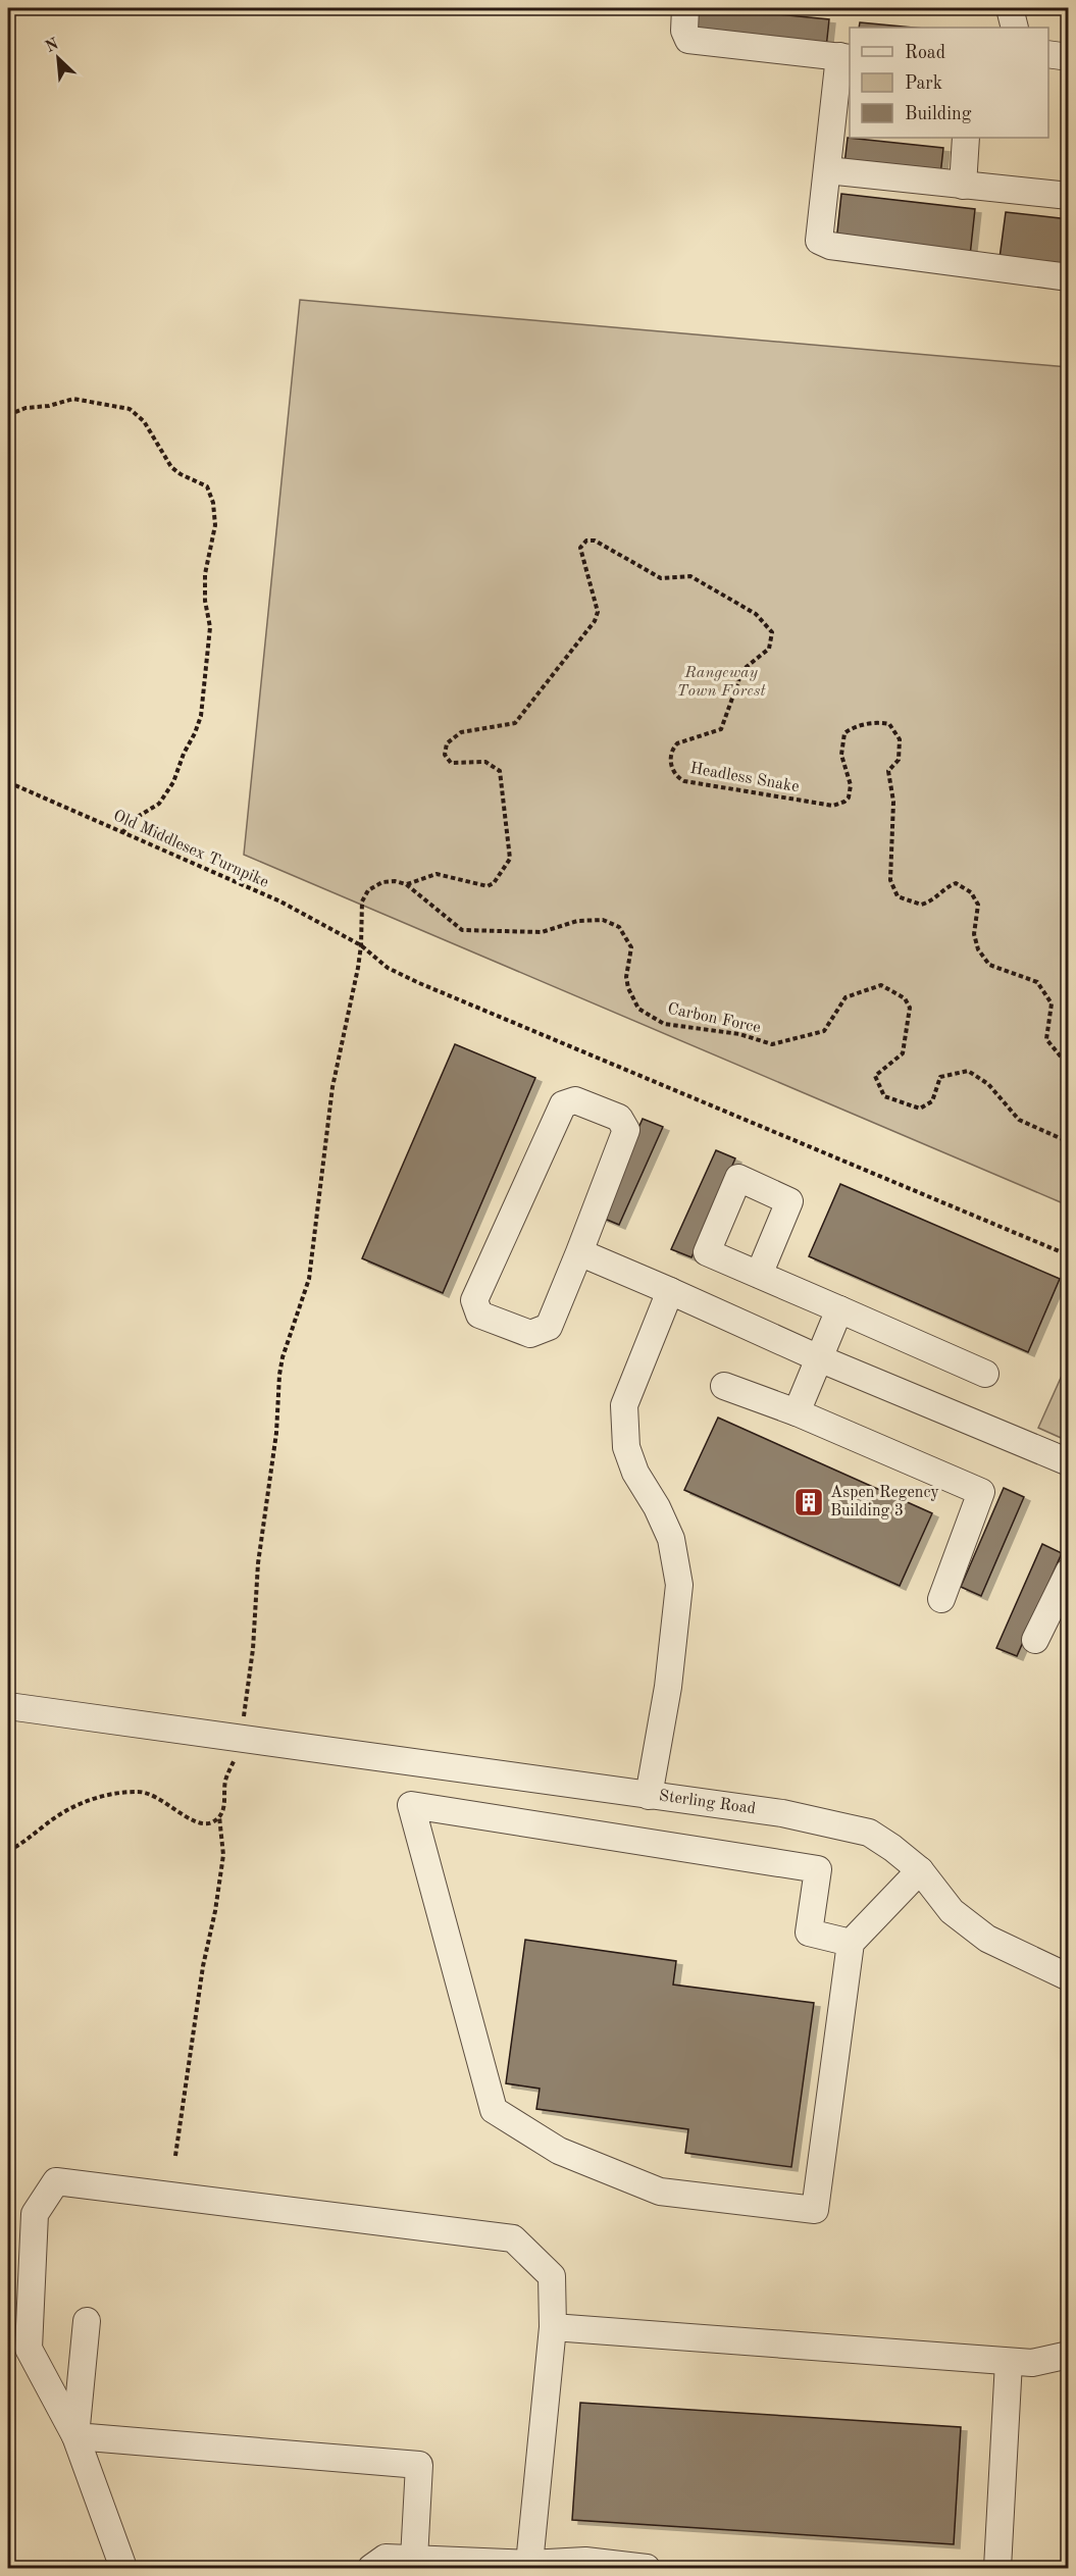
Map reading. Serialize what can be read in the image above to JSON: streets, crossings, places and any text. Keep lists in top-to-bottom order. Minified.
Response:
{"streets":{"street":["Sterling Road"],"path":["Headless Snake","Old Middlesex Turnpike","Carbon Force"]},"crossings":[["Headless Snake","Carbon Force"]],"parks":["Rangeway Town Forest"],"places":{"building":["Aspen Regency Building 3"]},"legend":["Road","Park","Building"],"north":"top left"}
